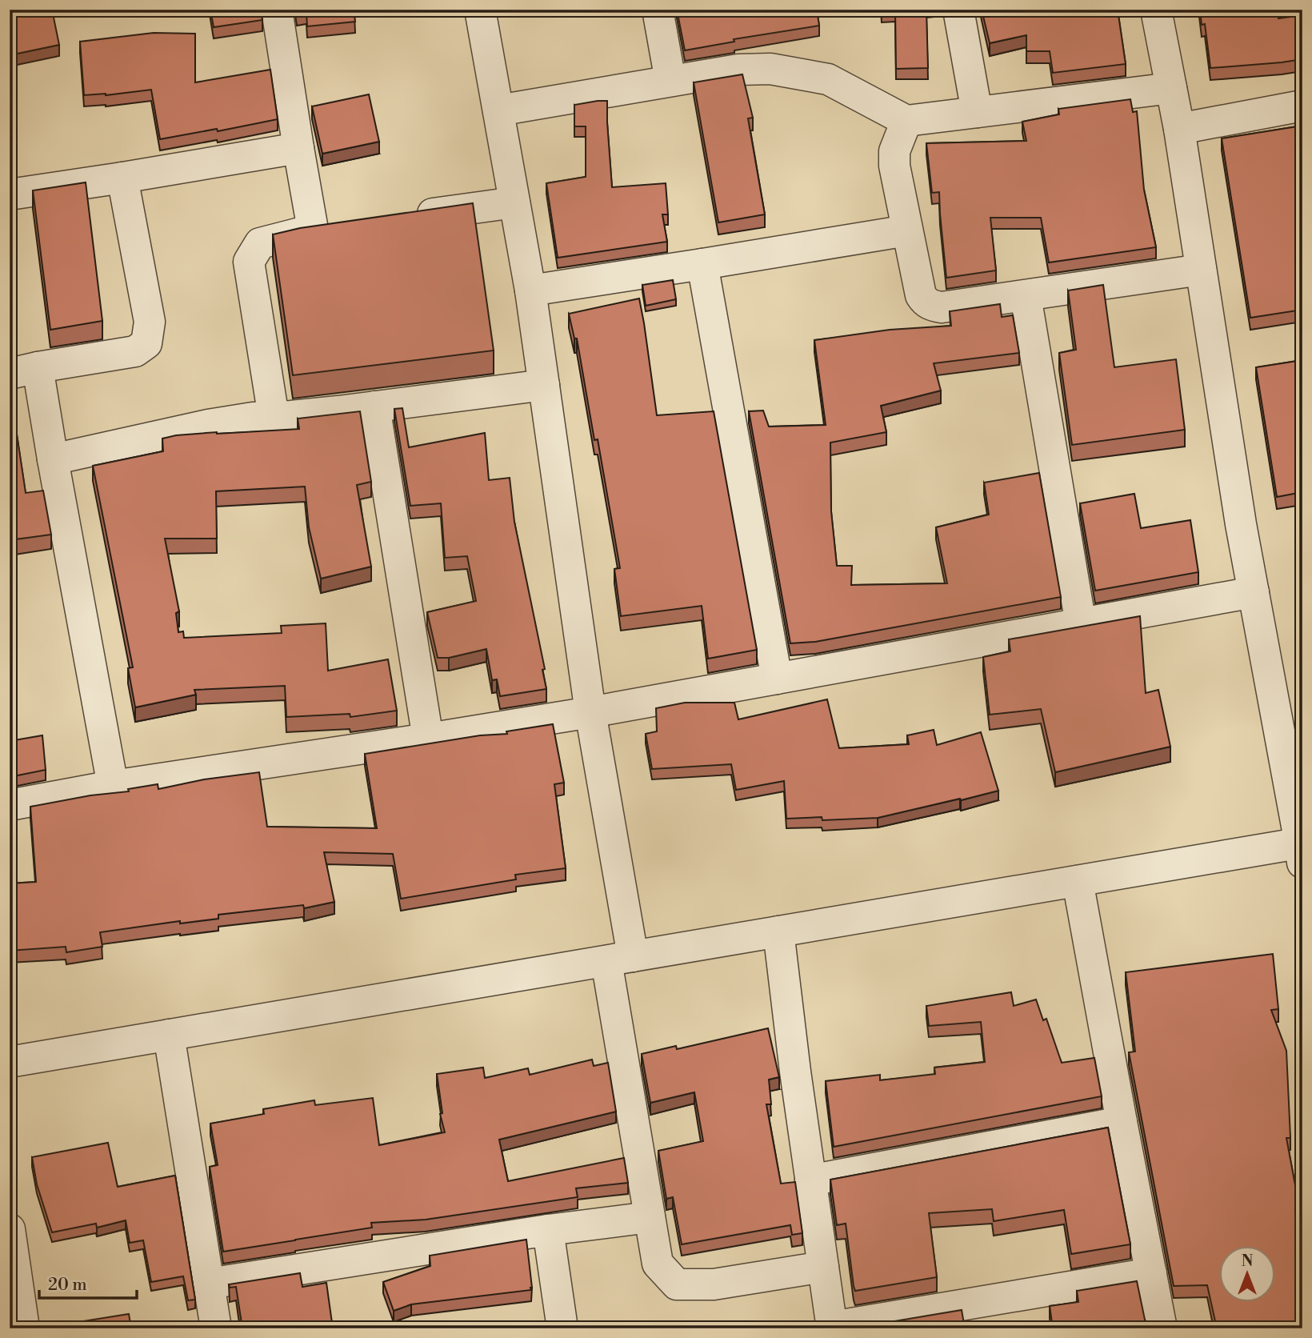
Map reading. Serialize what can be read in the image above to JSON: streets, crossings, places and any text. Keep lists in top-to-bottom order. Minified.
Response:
{"scale_bar":"20 m","north":"top"}
